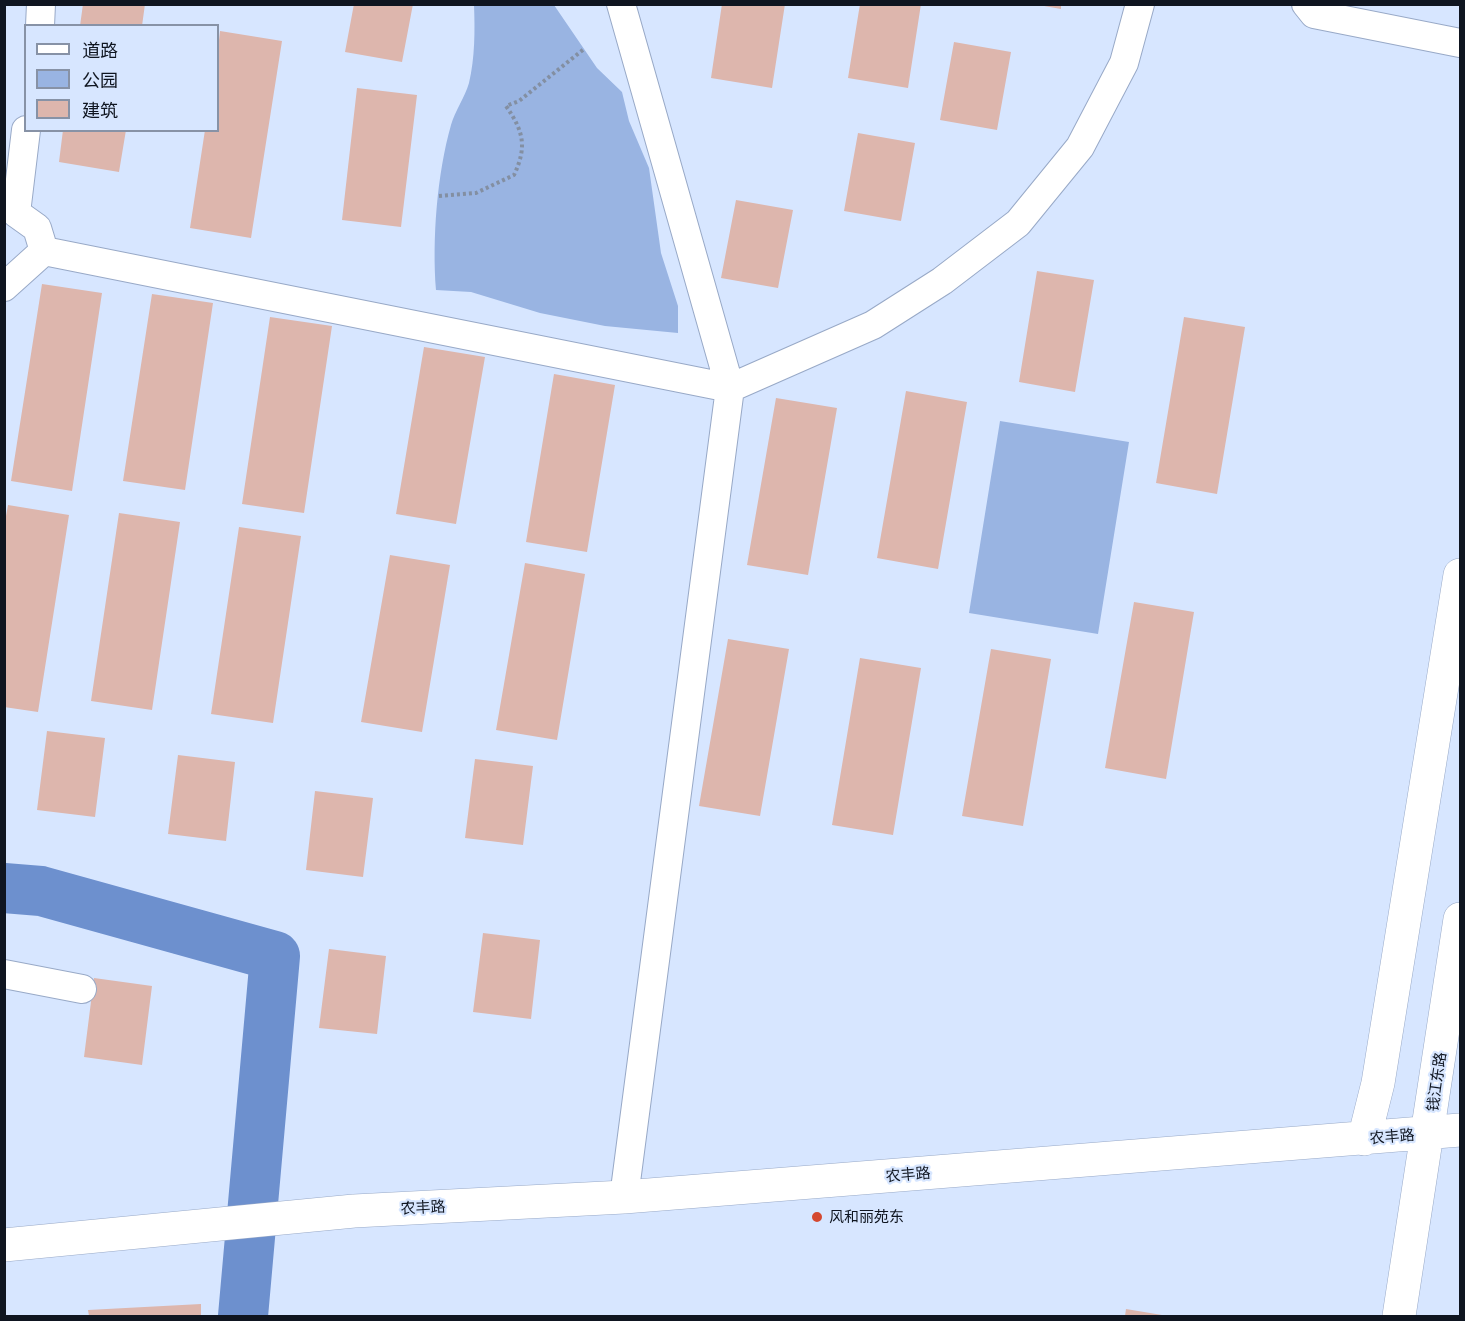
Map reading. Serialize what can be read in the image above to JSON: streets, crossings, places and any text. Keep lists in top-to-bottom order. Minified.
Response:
{"streets":{"main road":["钱江东路","农丰路"]},"crossings":[["钱江东路","农丰路"]],"places":["风和丽苑东"],"legend":["道路","公园","建筑"]}
